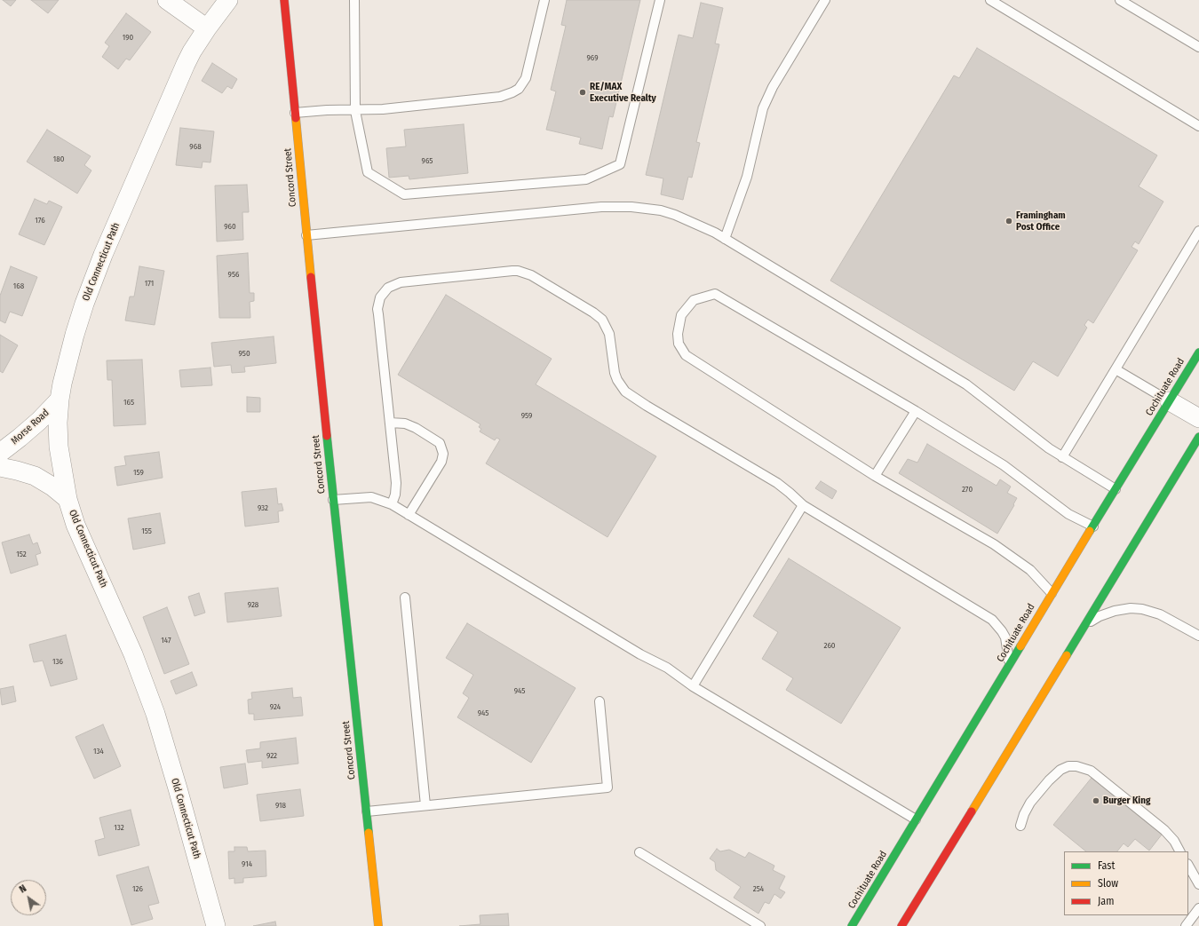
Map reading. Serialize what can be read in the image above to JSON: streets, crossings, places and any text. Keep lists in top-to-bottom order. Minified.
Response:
{"streets":{"main road":["Concord Street","Cochituate Road"],"street":["Old Connecticut Path","Morse Road"]},"crossings":[["Old Connecticut Path","Morse Road"]],"places":["RE/MAX Executive Realty","Framingham Post Office","Burger King"],"house_numbers":["190","969","968","180","965","176","960","956","171","168","950","165","959","159","270","932","155","152","928","147","260","136","945","924","945","134","922","918","132","914","126","254"],"legend":["Fast","Slow","Jam"],"north":"top left"}
